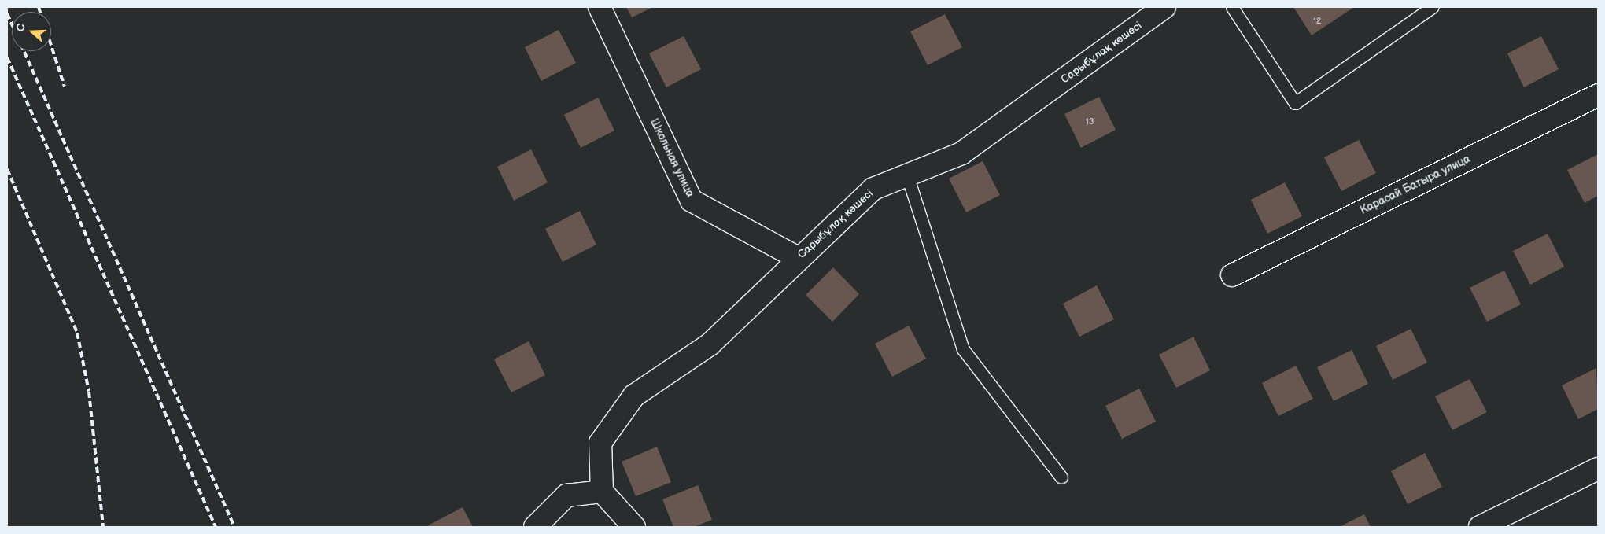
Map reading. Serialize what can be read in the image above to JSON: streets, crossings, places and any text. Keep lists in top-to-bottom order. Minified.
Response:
{"streets":{"street":["Сарыбұлақ көшесі","Школьная улица","Карасай Батыра улица"]},"crossings":[["Сарыбұлақ көшесі","Школьная улица"]],"house_numbers":["12","13"],"north":"left"}
